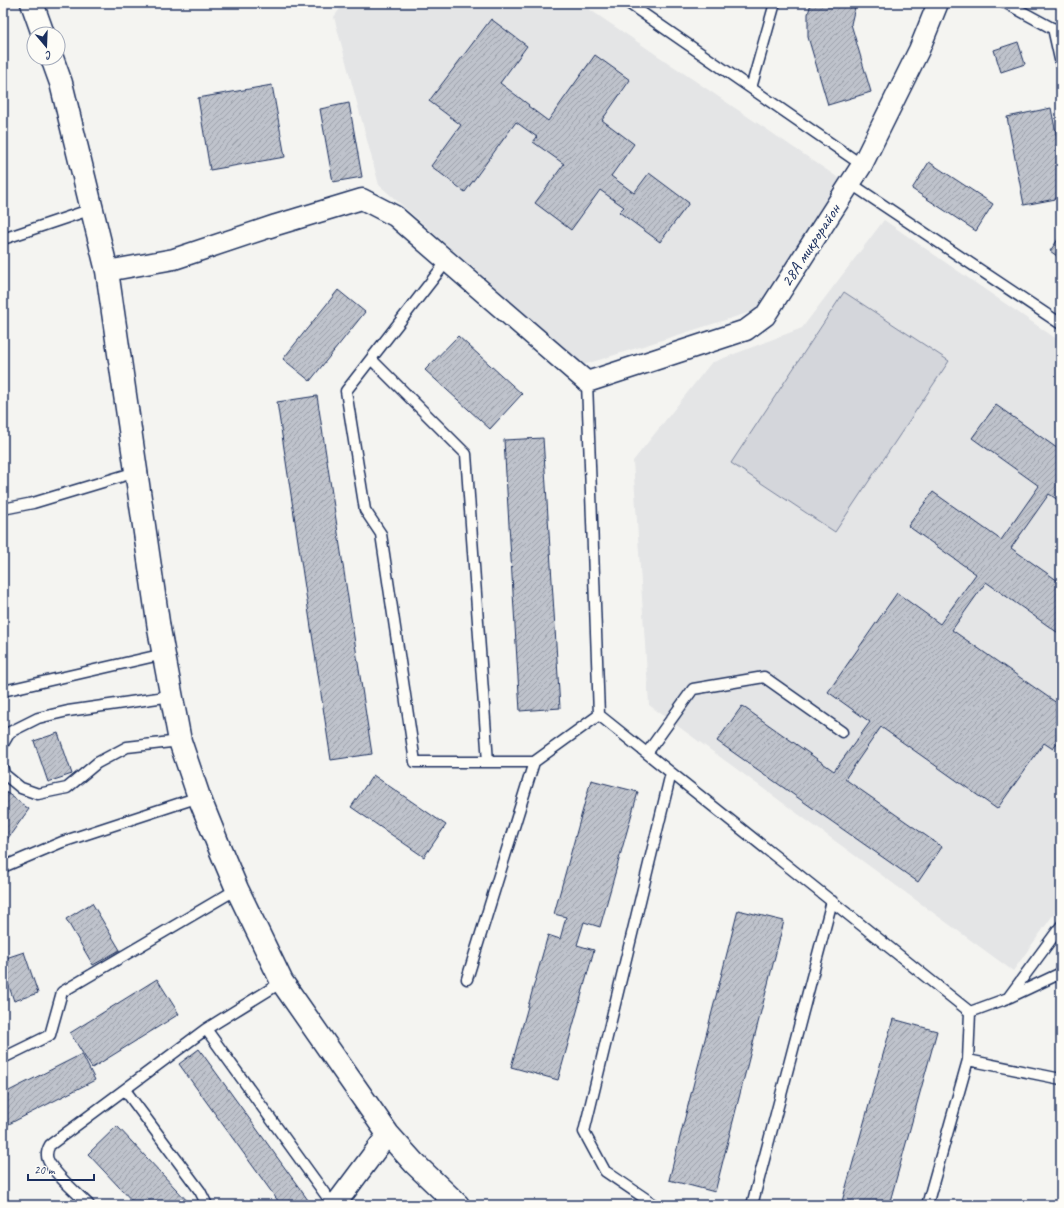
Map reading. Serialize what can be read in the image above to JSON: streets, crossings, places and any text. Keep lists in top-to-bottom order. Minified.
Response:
{"streets":{"street":["28А микрорайон"]},"scale_bar":"20 m","north":"bottom"}
